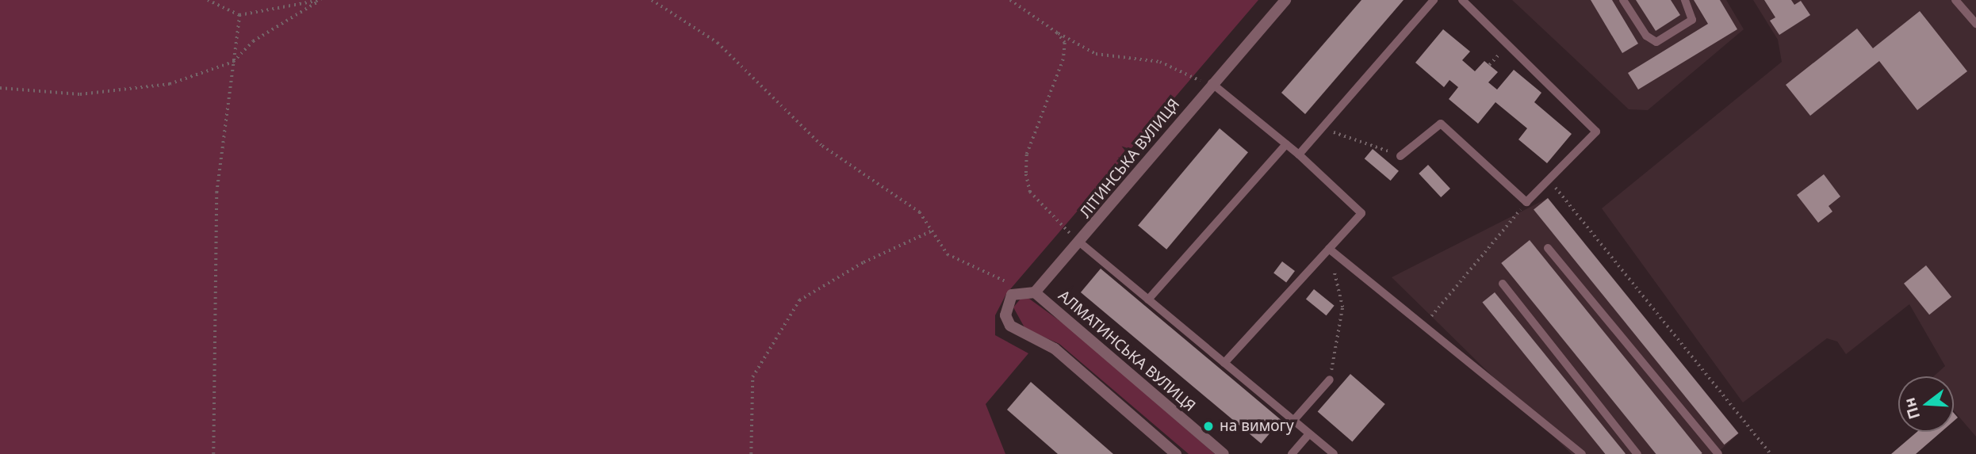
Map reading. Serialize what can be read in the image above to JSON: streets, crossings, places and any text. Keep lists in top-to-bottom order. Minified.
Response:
{"streets":{"street":["ЛІТИНСЬКА ВУЛИЦЯ","АЛМАТИНСЬКА ВУЛИЦЯ"]},"crossings":[["ЛІТИНСЬКА ВУЛИЦЯ","АЛМАТИНСЬКА ВУЛИЦЯ"]],"places":["на вимогу"],"north":"left"}
